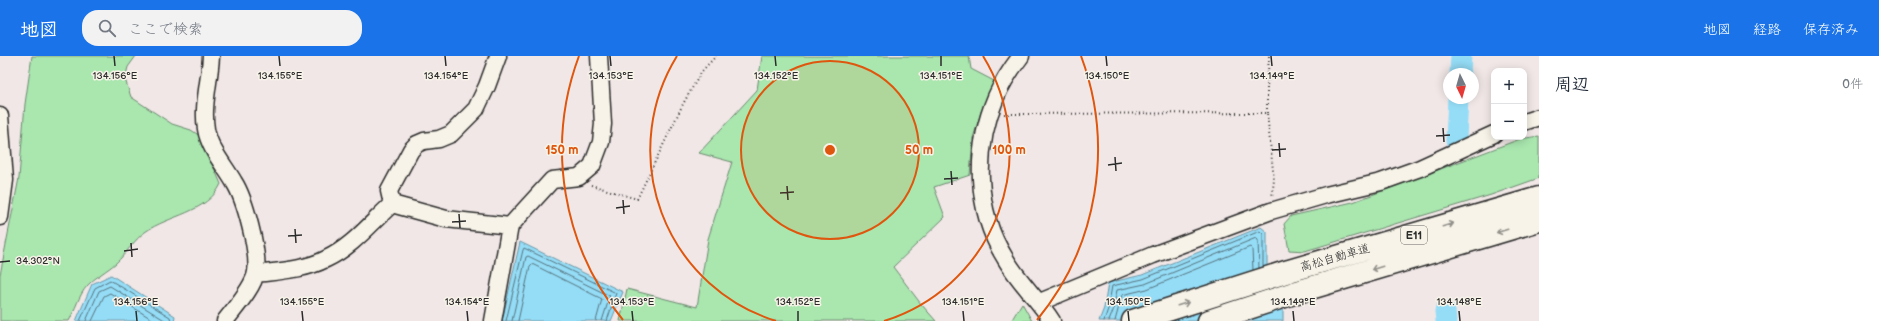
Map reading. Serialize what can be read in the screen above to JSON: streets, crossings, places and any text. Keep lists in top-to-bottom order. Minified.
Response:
{"streets":{"highway":["E11","高松自動車道"]},"north":"bottom","page":{"header":"地図","search":"ここで検索","nav":["地図","経路","保存済み"],"heading":["周辺","0件"],"map_buttons":["+","−"]},"coordinates":["134.156°E","134.155°E","134.154°E","134.153°E","134.152°E","134.151°E","134.150°E","134.149°E","34.302°N","134.148°E"],"rings":["50 m","100 m","150 m"]}
